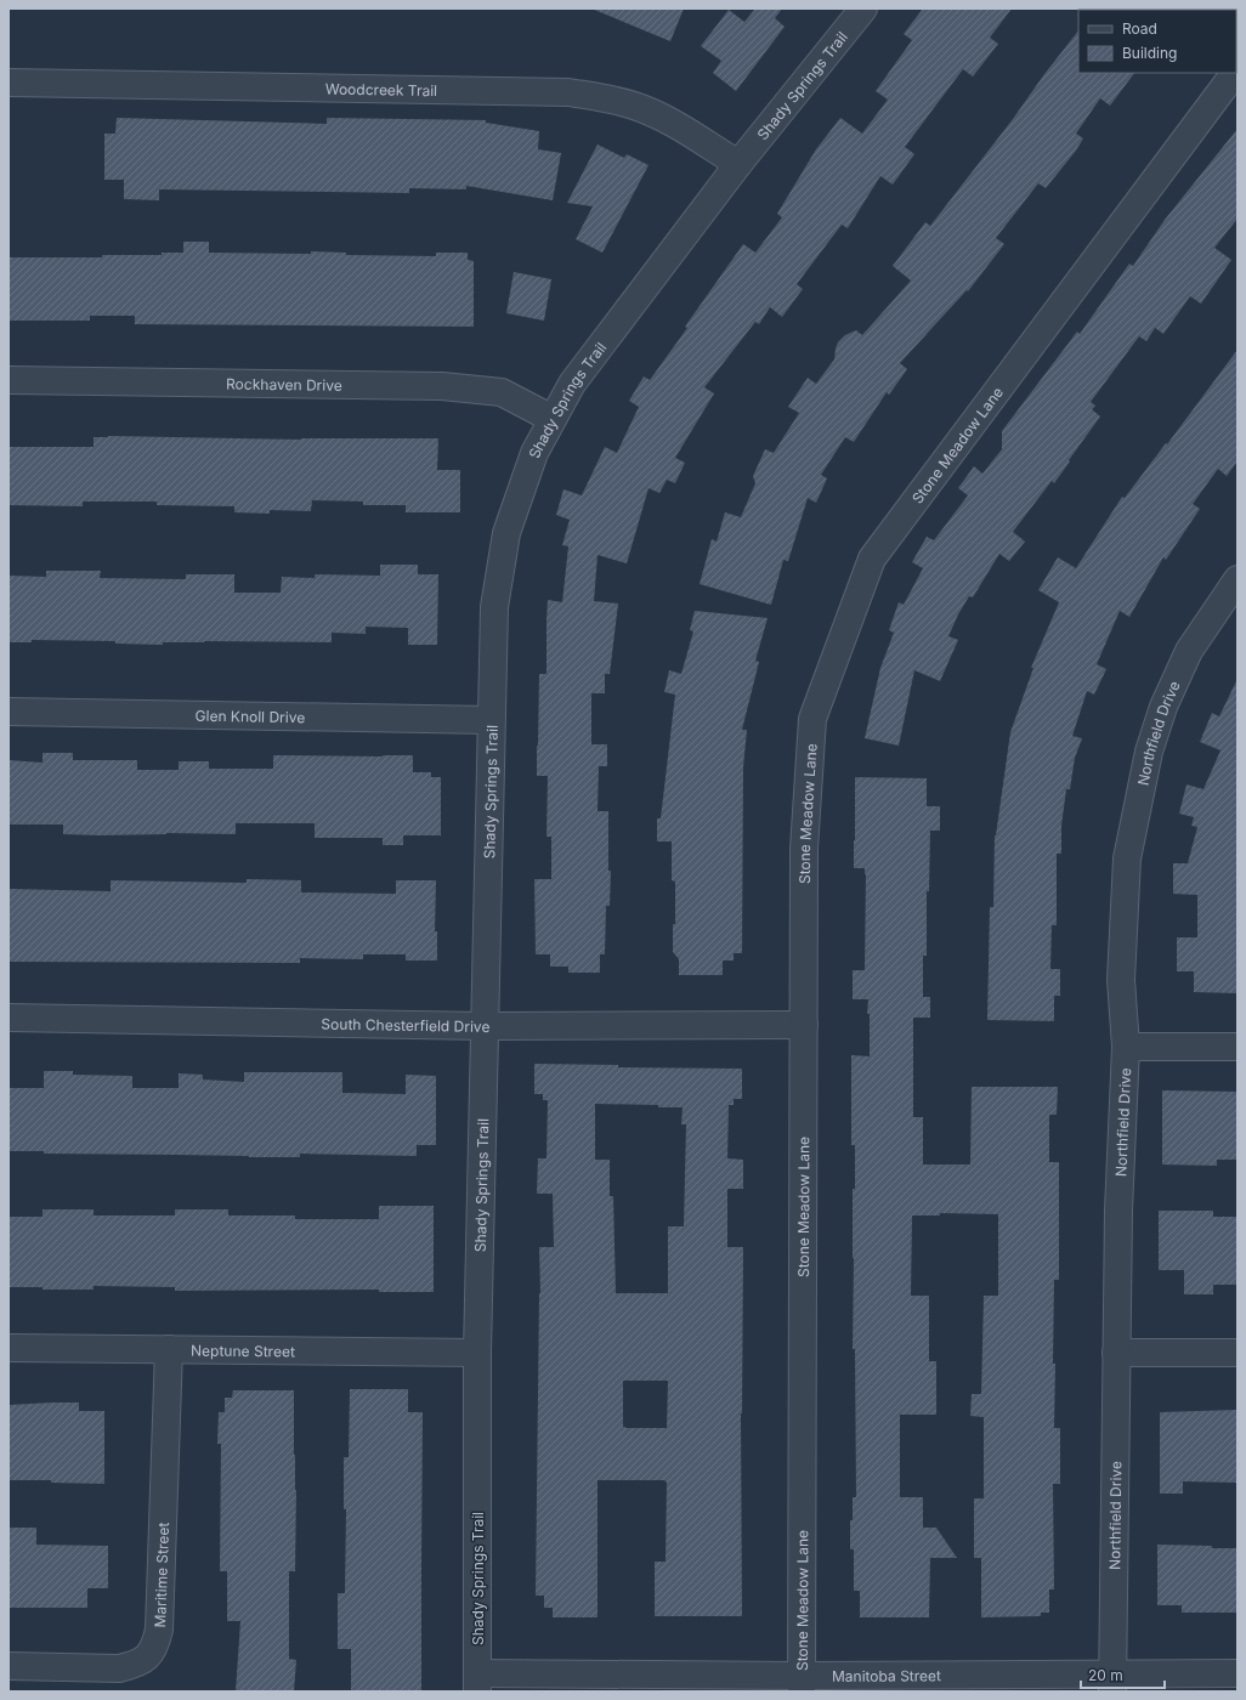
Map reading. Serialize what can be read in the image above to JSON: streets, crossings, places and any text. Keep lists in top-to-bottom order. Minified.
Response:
{"streets":{"street":["Shady Springs Trail","Woodcreek Trail","Rockhaven Drive","Stone Meadow Lane","Glen Knoll Drive","Northfield Drive","South Chesterfield Drive","Neptune Street","Maritime Street","Manitoba Street"]},"crossings":[["Shady Springs Trail","Woodcreek Trail"],["Shady Springs Trail","Rockhaven Drive"],["Shady Springs Trail","Glen Knoll Drive"],["Shady Springs Trail","South Chesterfield Drive"],["Shady Springs Trail","Neptune Street"],["Shady Springs Trail","Manitoba Street"],["Stone Meadow Lane","South Chesterfield Drive"],["Stone Meadow Lane","Manitoba Street"],["Northfield Drive","Manitoba Street"],["Neptune Street","Maritime Street"]],"legend":["Road","Building"],"scale_bar":"20 m"}
